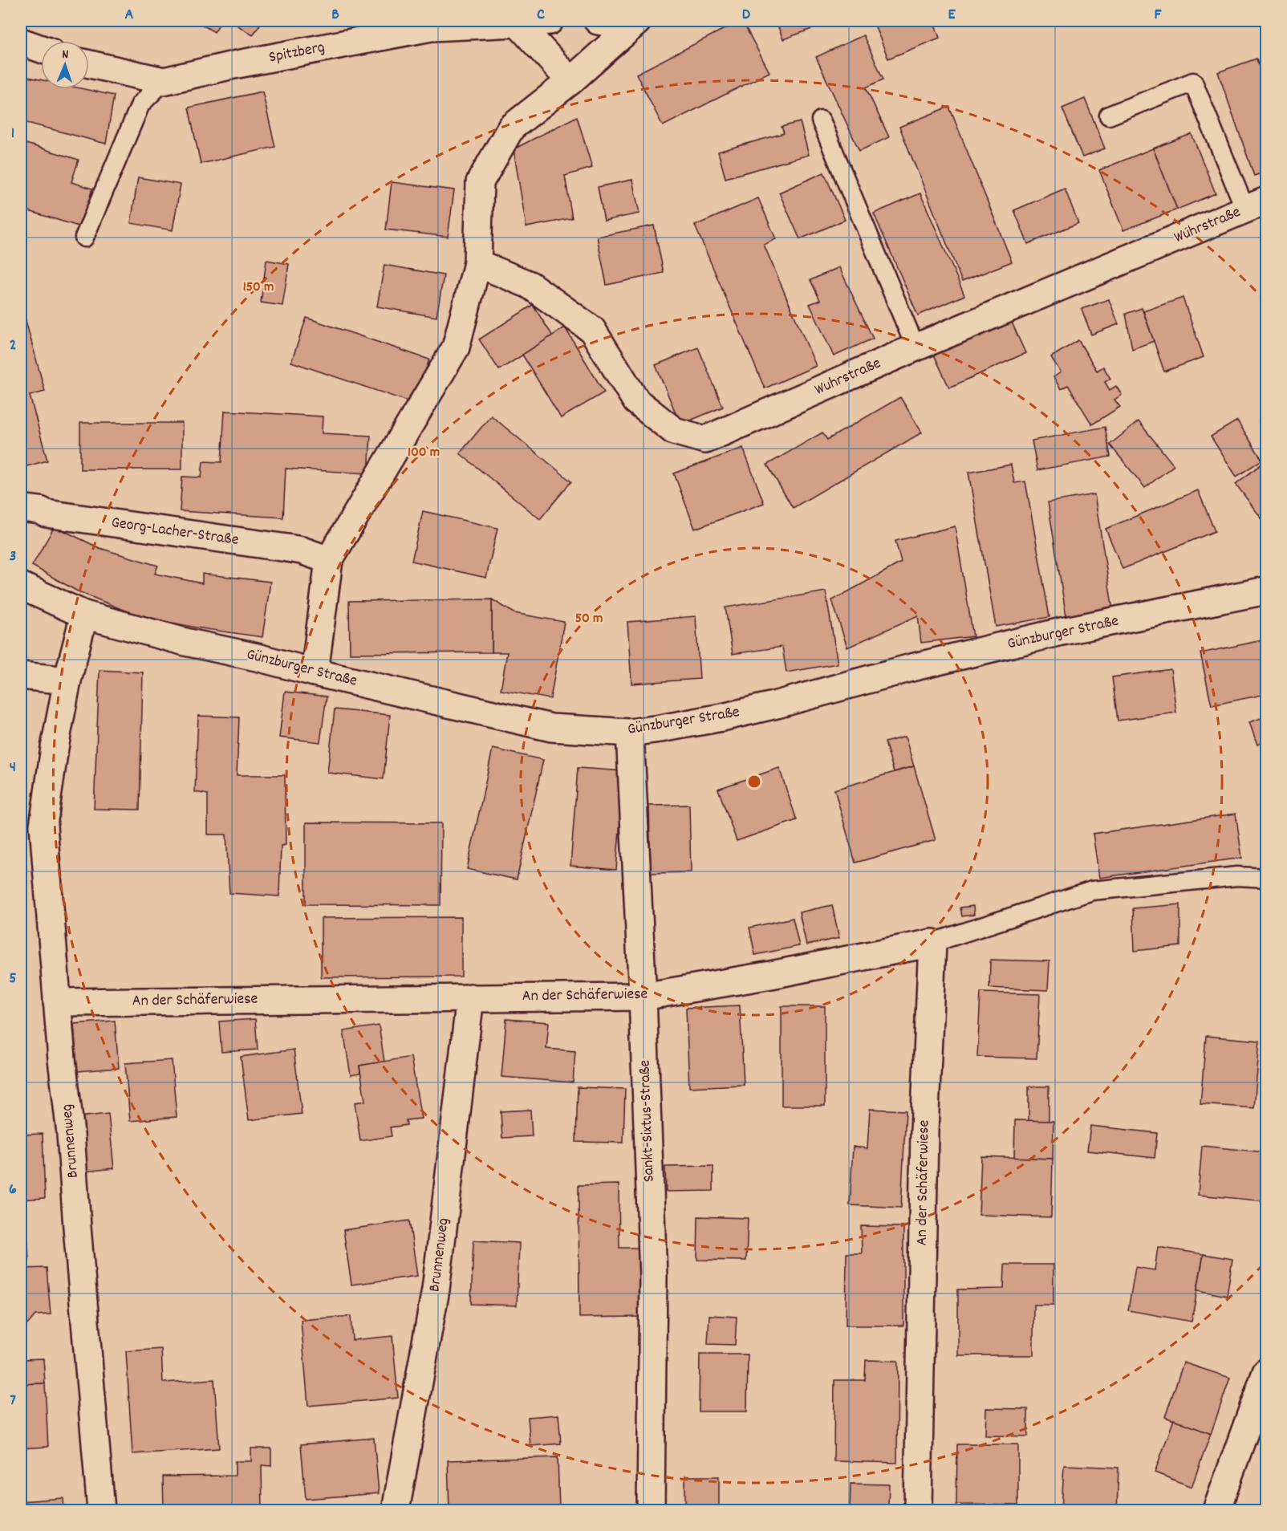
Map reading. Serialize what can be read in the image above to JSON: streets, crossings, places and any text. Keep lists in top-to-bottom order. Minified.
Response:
{"streets":{"street":["Spitzberg","Wuhrstraße","Georg-Lacher-Straße","Günzburger Straße","An der Schäferwiese","Sankt-Sixtus-Straße","Brunnenweg"]},"crossings":[["Günzburger Straße","Sankt-Sixtus-Straße"],["An der Schäferwiese","Sankt-Sixtus-Straße"],["An der Schäferwiese","Brunnenweg"]],"north":"top","grid":{"columns":["A","B","C","D","E","F"],"rows":["1","2","3","4","5","6","7"]},"rings":["150 m","100 m","50 m"]}
